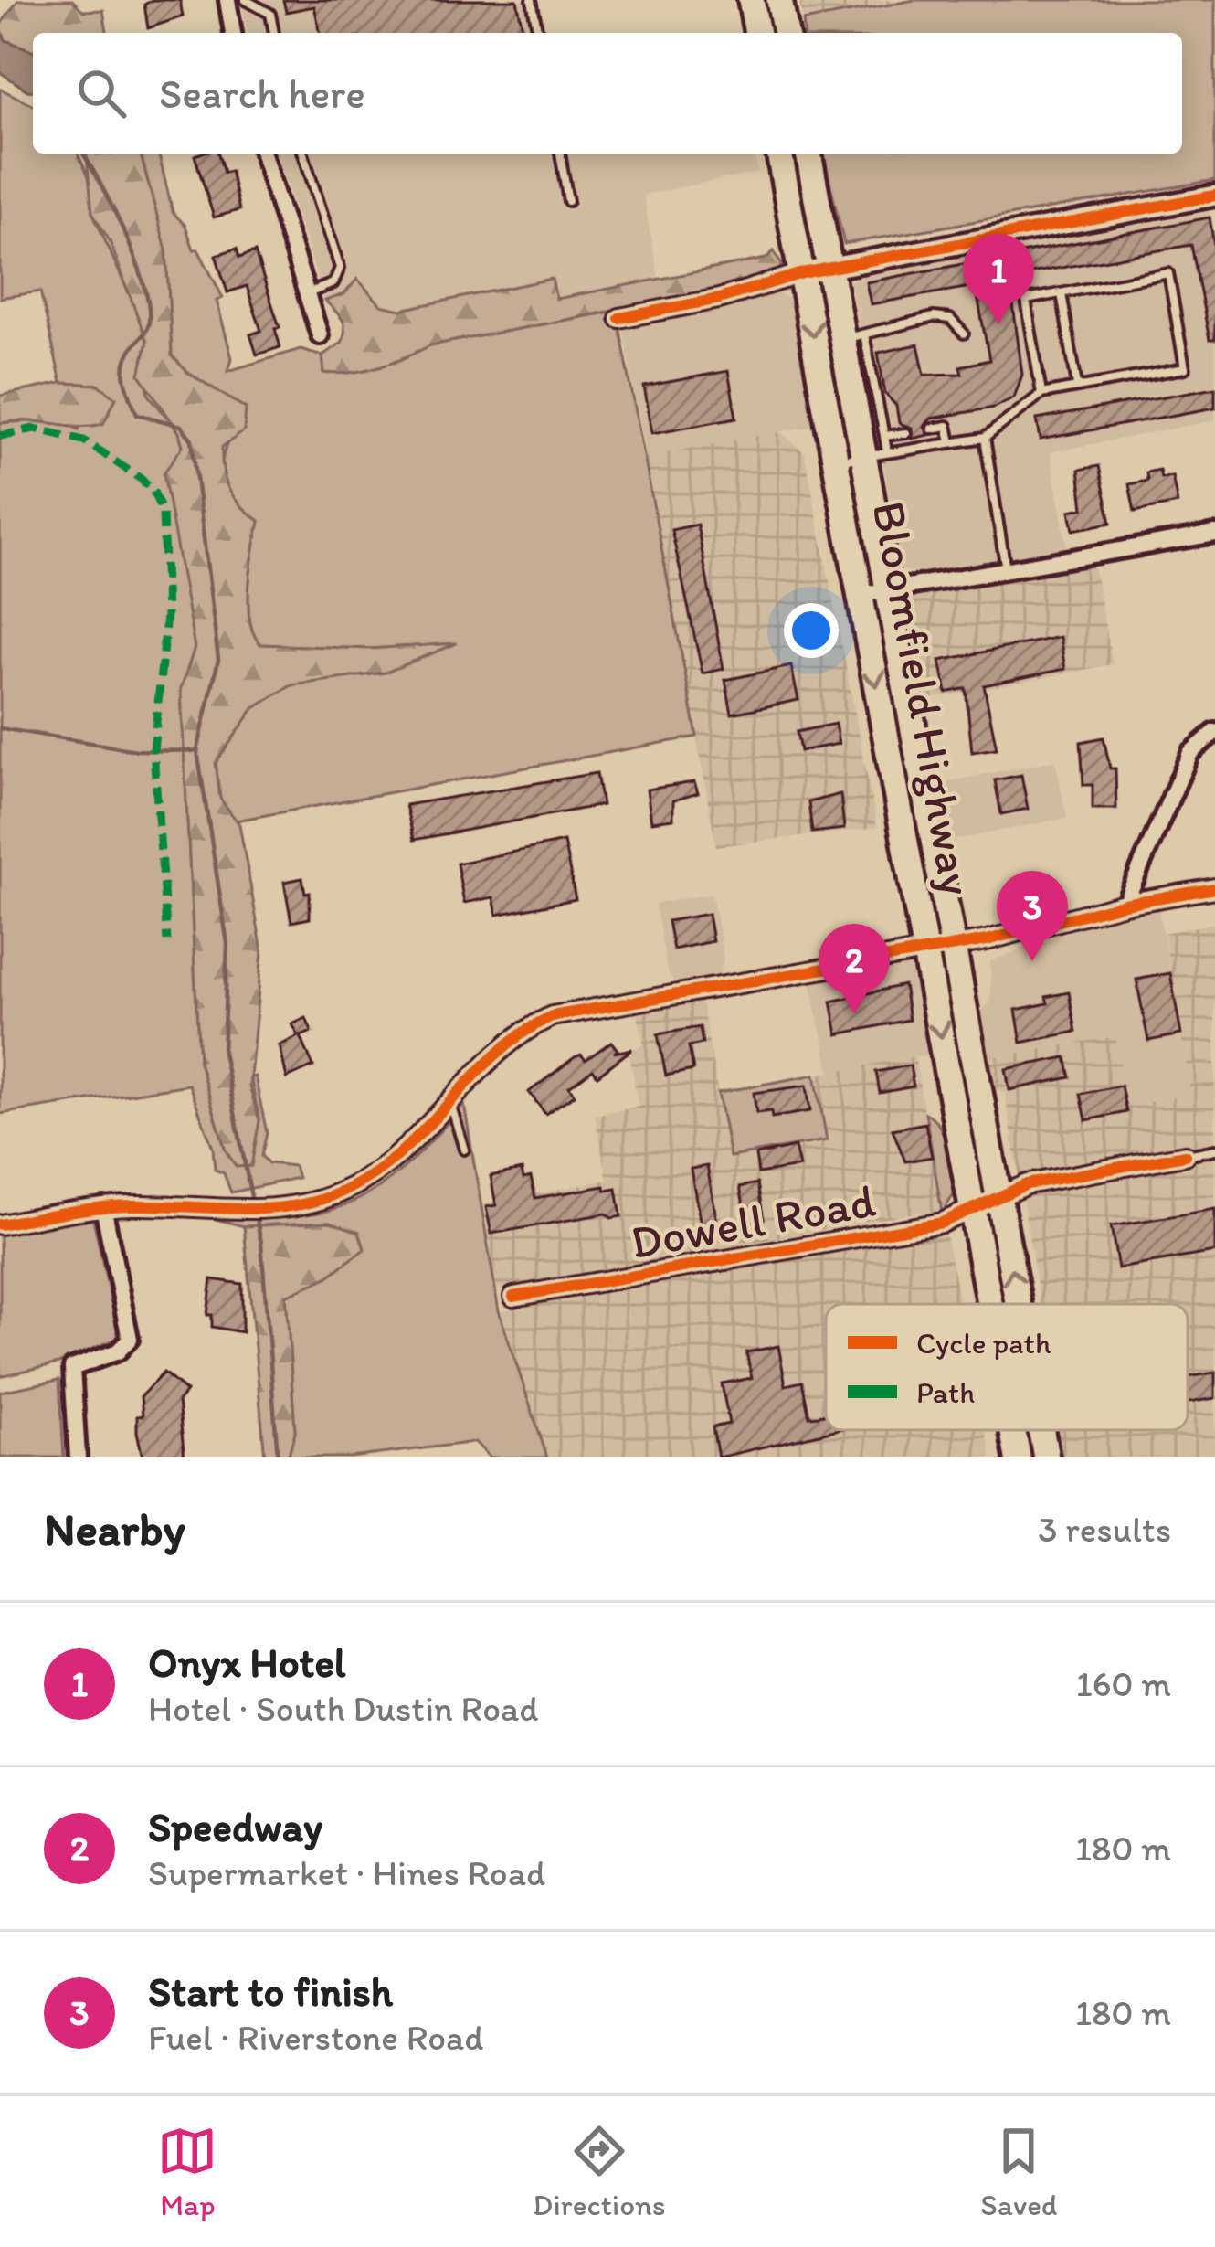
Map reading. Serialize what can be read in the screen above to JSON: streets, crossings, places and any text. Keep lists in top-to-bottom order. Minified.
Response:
{"streets":{"highway":["Bloomfield Highway"],"street":["Dowell Road"]},"crossings":[["Bloomfield Highway","Dowell Road"]],"legend":["Cycle path","Path"],"page":{"search":"Search here","pins":["1","3","2"],"heading":["Nearby","3 results"],"list":[{"mark":"1","name":"Onyx Hotel","note":"Hotel · South Dustin Road","value":"160 m"},{"mark":"2","name":"Speedway","note":"Supermarket · Hines Road","value":"180 m"},{"mark":"3","name":"Start to finish","note":"Fuel · Riverstone Road","value":"180 m"}],"nav":["Map","Directions","Saved"]}}
